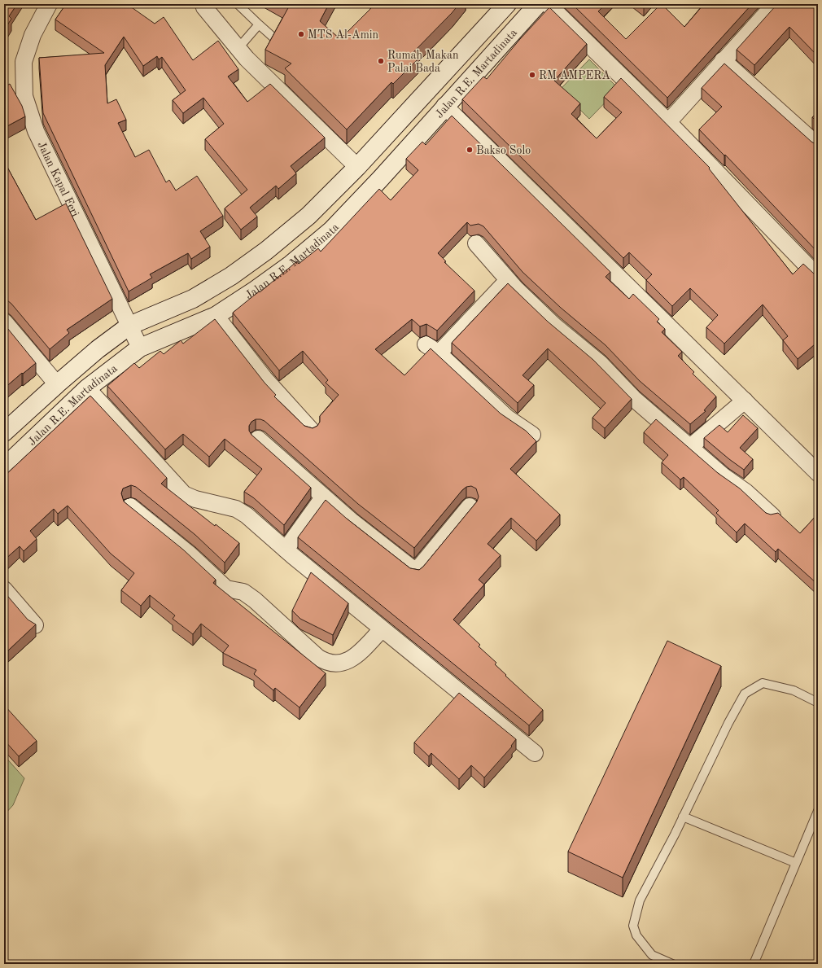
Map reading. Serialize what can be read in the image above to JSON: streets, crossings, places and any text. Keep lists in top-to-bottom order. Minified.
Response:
{"streets":{"street":["Jalan R.E. Martadinata","Jalan Kapal Feri"]},"crossings":[["Jalan R.E. Martadinata","Jalan Kapal Feri"]],"places":["MTS Al-Amin","Rumah Makan Palai Bada","RM AMPERA","Bakso Solo"]}
